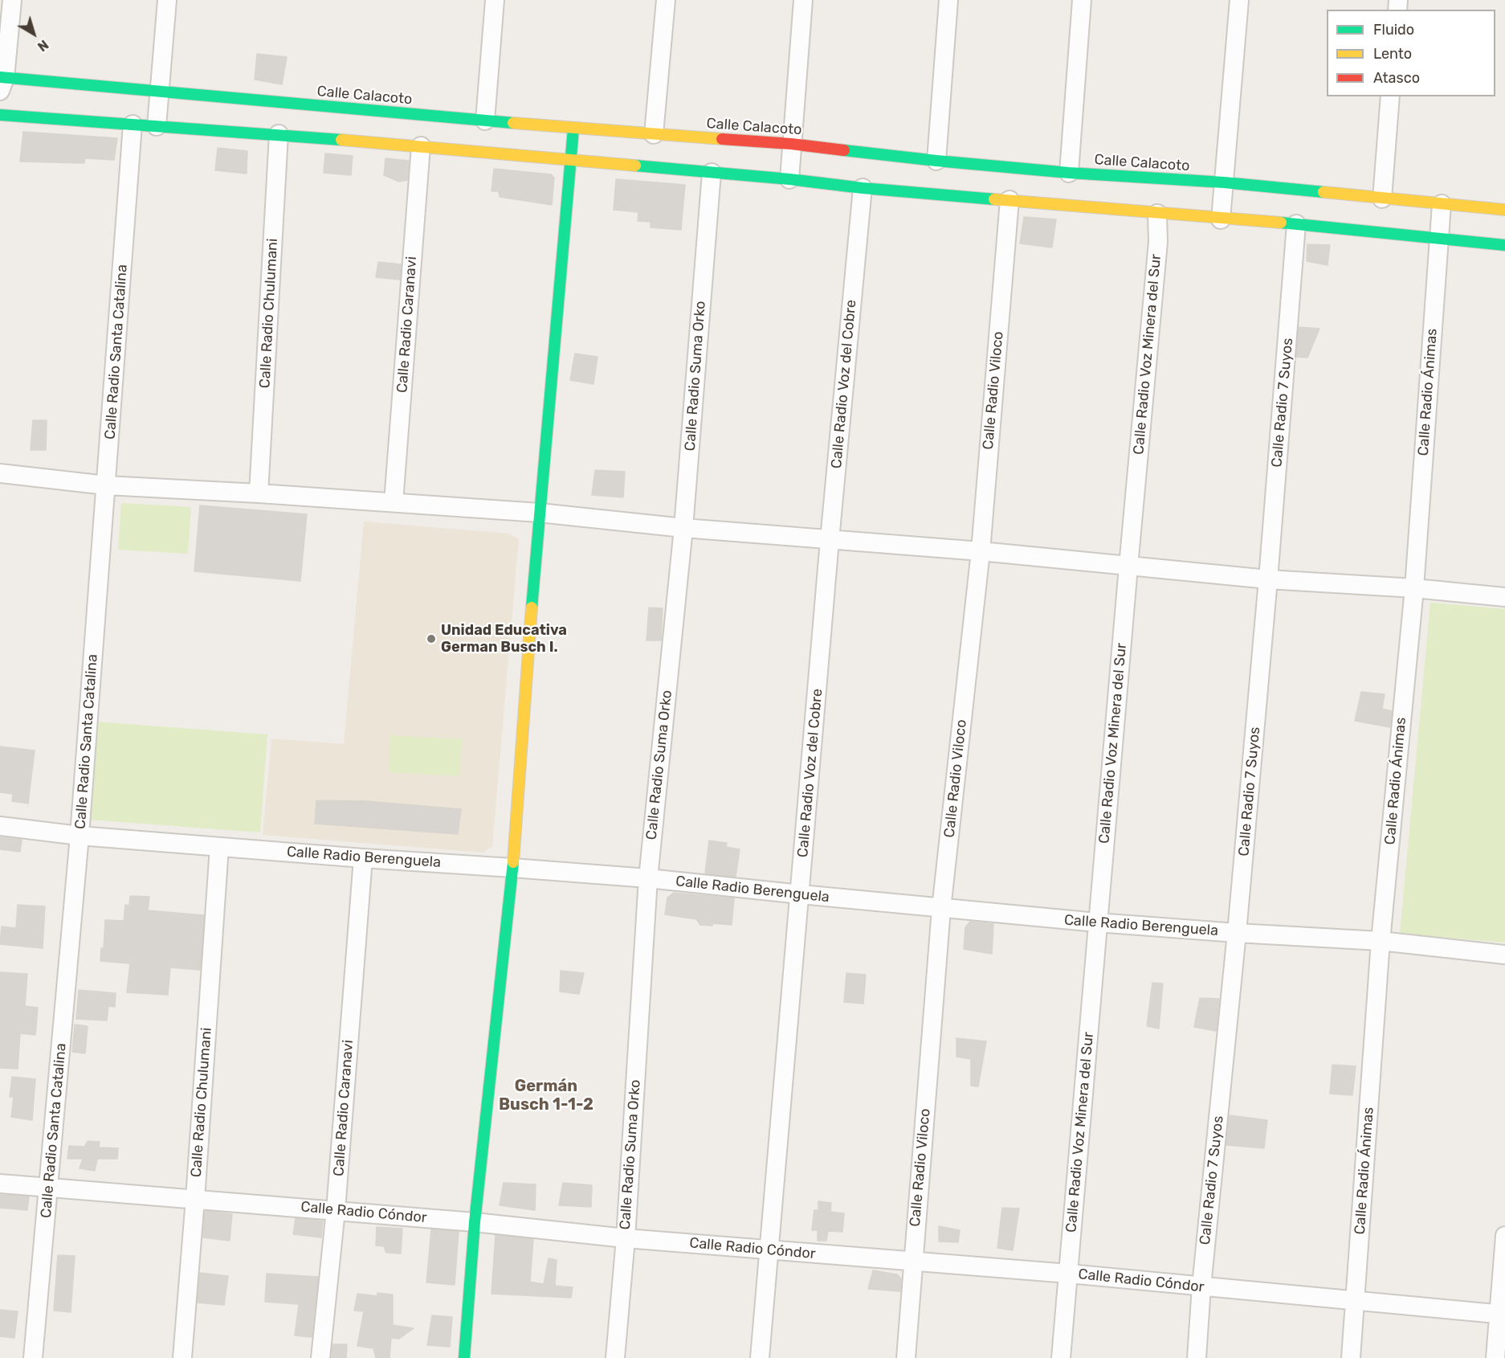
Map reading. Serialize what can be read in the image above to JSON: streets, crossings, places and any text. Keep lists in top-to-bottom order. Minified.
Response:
{"streets":{"main road":["Calle Calacoto"],"street":["Calle Radio Chulumani","Calle Radio Caranavi","Calle Radio Santa Catalina","Calle Radio Voz Minera del Sur","Calle Radio Suma Orko","Calle Radio Voz del Cobre","Calle Radio Viloco","Calle Radio Ánimas","Calle Radio 7 Suyos","Calle Radio Berenguela","Calle Radio Cóndor"]},"crossings":[["Calle Calacoto","Calle Radio Ánimas"],["Calle Radio Chulumani","Calle Radio Berenguela"],["Calle Radio Chulumani","Calle Radio Cóndor"],["Calle Radio Caranavi","Calle Radio Berenguela"],["Calle Radio Caranavi","Calle Radio Cóndor"],["Calle Radio Santa Catalina","Calle Radio Berenguela"],["Calle Radio Santa Catalina","Calle Radio Cóndor"],["Calle Radio Voz Minera del Sur","Calle Radio Berenguela"],["Calle Radio Voz Minera del Sur","Calle Radio Cóndor"],["Calle Radio Suma Orko","Calle Radio Berenguela"],["Calle Radio Suma Orko","Calle Radio Cóndor"],["Calle Radio Voz del Cobre","Calle Radio Berenguela"],["Calle Radio Voz del Cobre","Calle Radio Cóndor"],["Calle Radio Viloco","Calle Radio Berenguela"],["Calle Radio Viloco","Calle Radio Cóndor"],["Calle Radio Ánimas","Calle Radio Berenguela"],["Calle Radio Ánimas","Calle Radio Cóndor"],["Calle Radio 7 Suyos","Calle Radio Berenguela"],["Calle Radio 7 Suyos","Calle Radio Cóndor"]],"districts":["Germán Busch 1-1-2"],"places":["Unidad Educativa German Busch I."],"legend":["Fluido","Lento","Atasco"],"north":"bottom right"}
